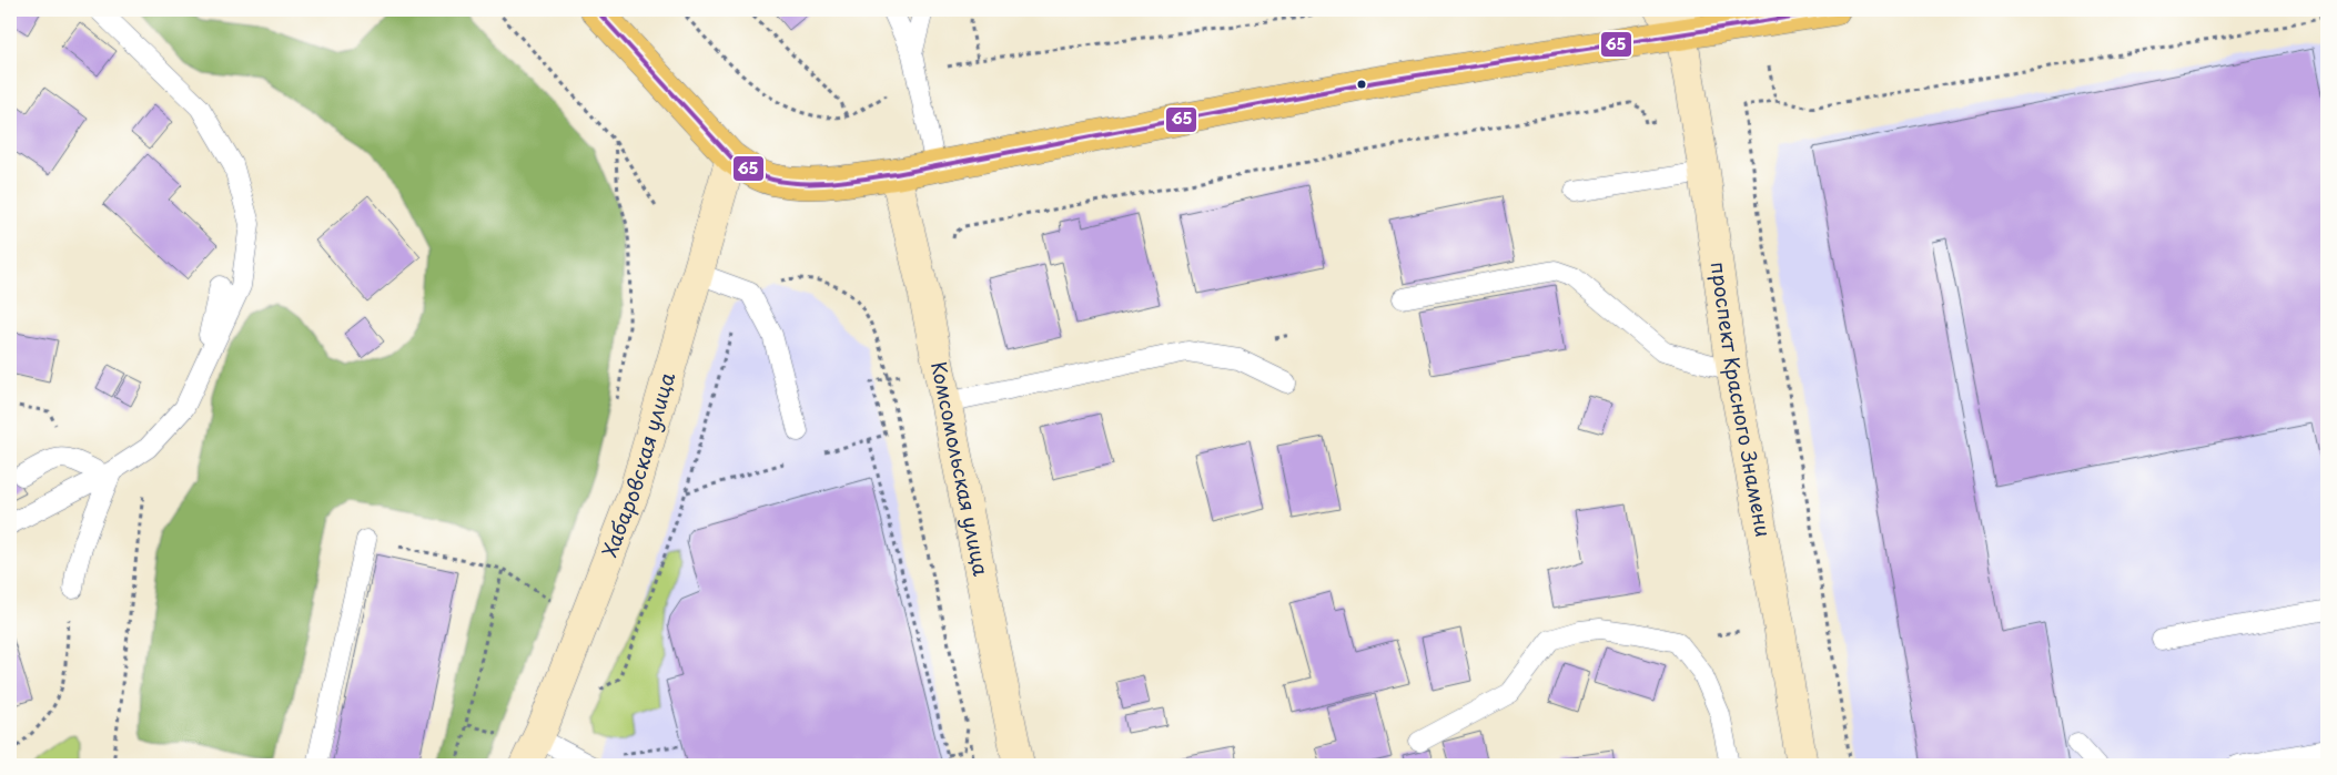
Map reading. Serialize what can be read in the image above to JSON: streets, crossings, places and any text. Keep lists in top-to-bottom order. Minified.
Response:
{"streets":{"main road":["проспект Красного Знамени","Хабаровская улица","Комсомольская улица"]},"lines":["transit line 65"]}
